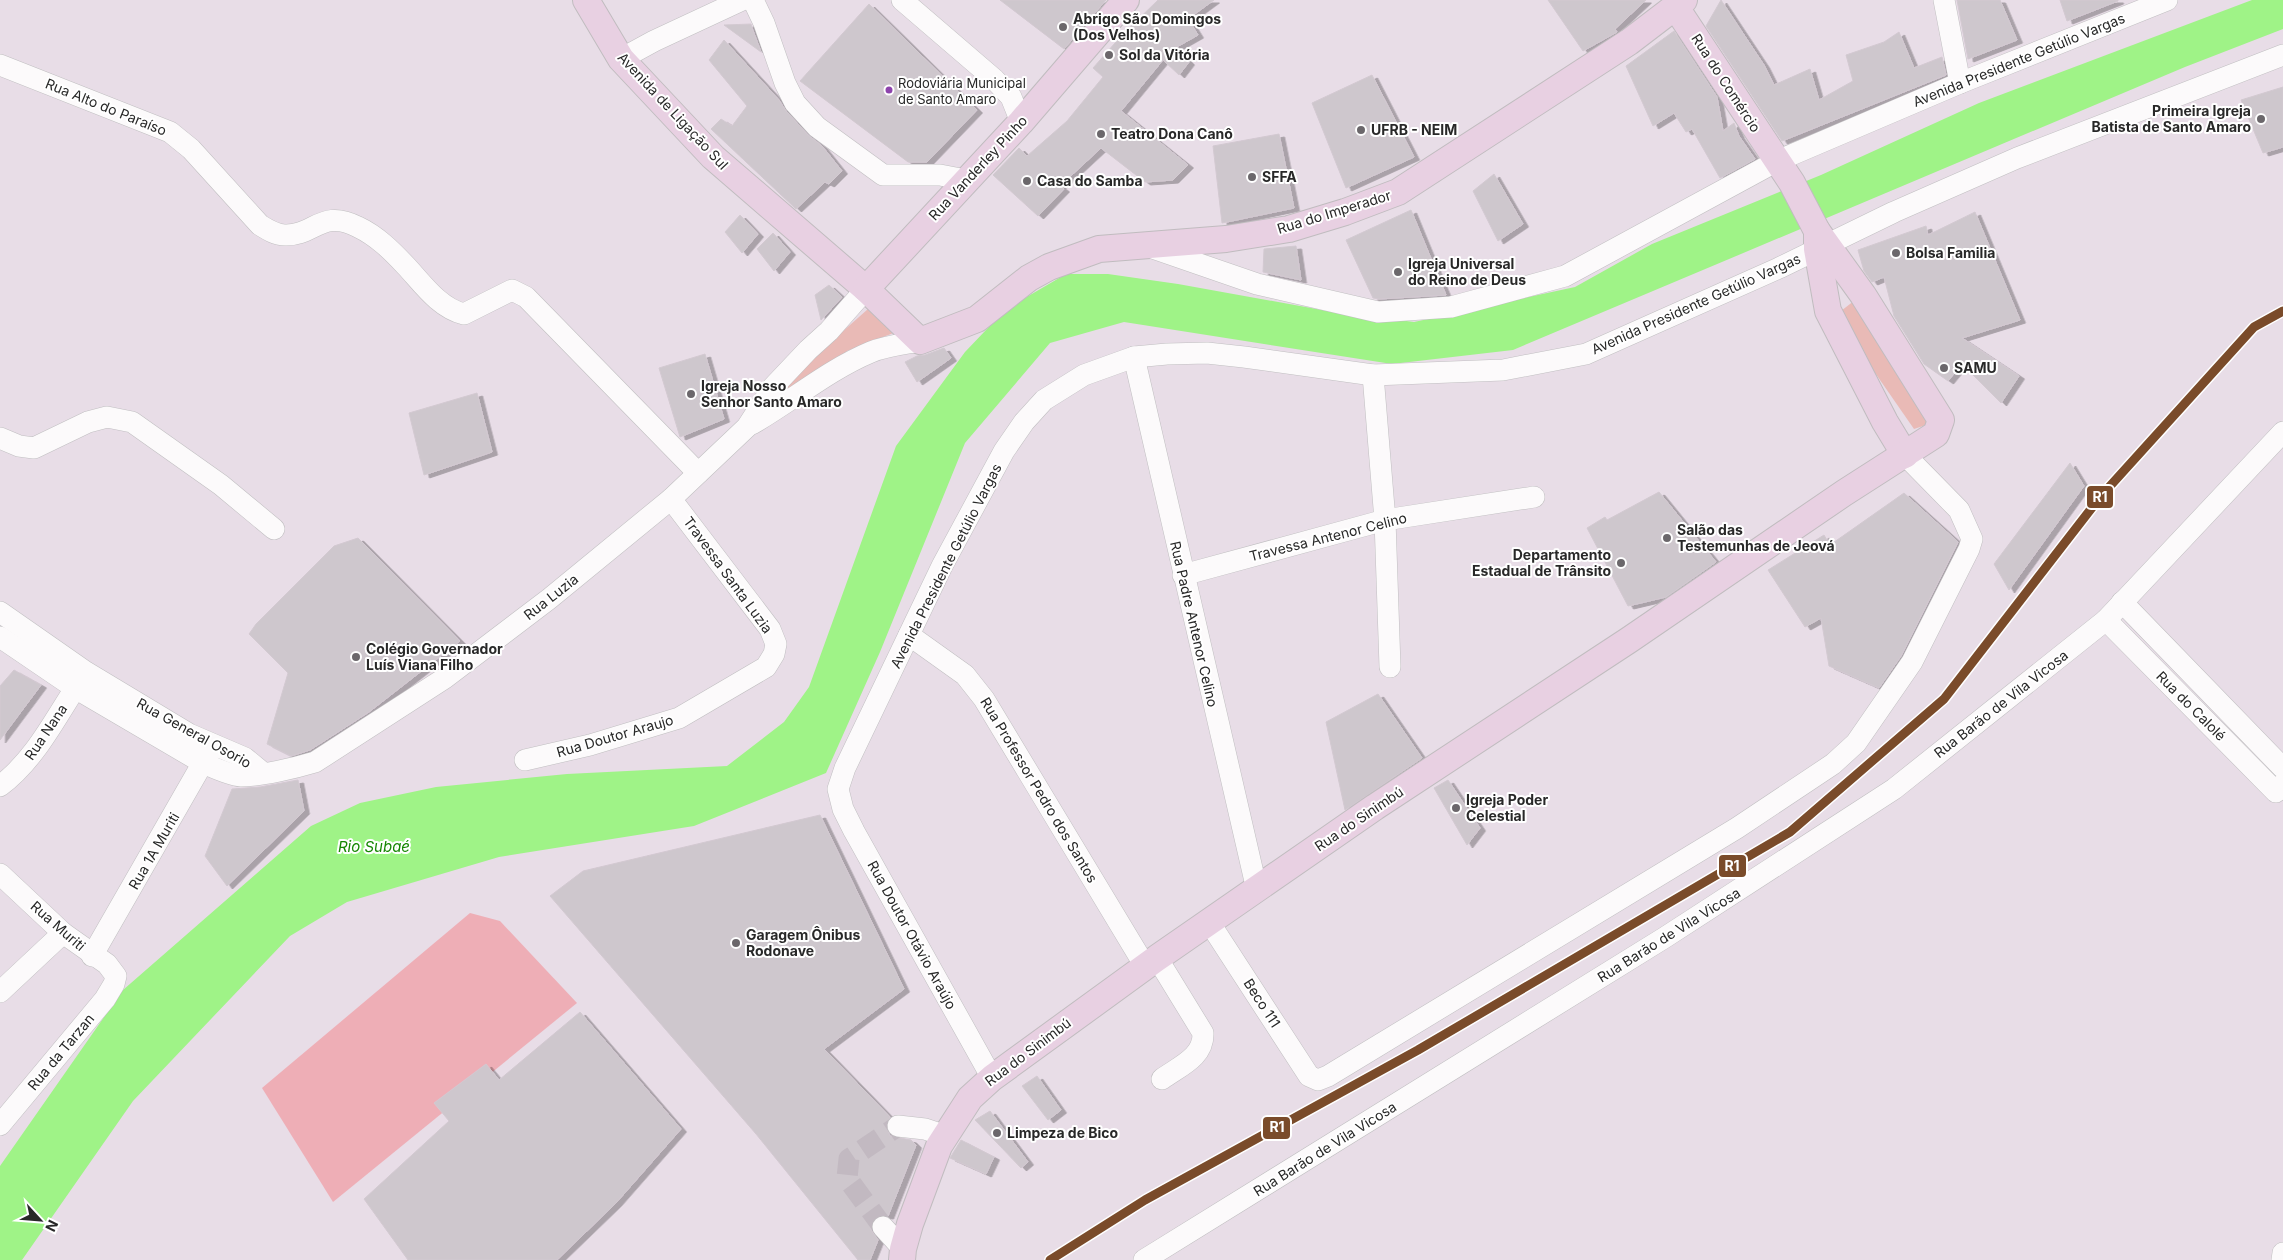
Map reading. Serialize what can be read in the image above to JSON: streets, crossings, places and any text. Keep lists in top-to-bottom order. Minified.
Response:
{"streets":{"main road":["Rua do Comércio","Avenida de Ligação Sul","Rua Vanderley Pinho","Rua do Imperador","Rua do Sinimbú"],"street":["Avenida Presidente Getúlio Vargas","Rua Alto do Paraíso","Travessa Antenor Celino","Travessa Santa Luzia","Rua Luzia","Rua Padre Antenor Celino","Rua Barão de Vila Vicosa","Rua do Calolé","Rua Nana","Rua General Osorio","Rua Doutor Araujo","Rua Professor Pedro dos Santos","Rua 1A Muriti","Rua Muriti","Rua Doutor Otávio Araújo","Beco 111","Rua da Tarzan"]},"crossings":[["Avenida Presidente Getúlio Vargas","Rua do Comércio"],["Avenida Presidente Getúlio Vargas","Rua do Imperador"],["Avenida Presidente Getúlio Vargas","Rua Padre Antenor Celino"],["Avenida Presidente Getúlio Vargas","Rua Professor Pedro dos Santos"],["Avenida Presidente Getúlio Vargas","Rua Doutor Otávio Araújo"],["Rua do Comércio","Rua do Imperador"],["Rua Alto do Paraíso","Rua Luzia"],["Avenida de Ligação Sul","Rua Vanderley Pinho"],["Avenida de Ligação Sul","Rua do Imperador"],["Avenida de Ligação Sul","Rua Luzia"],["Rua Vanderley Pinho","Rua Luzia"],["Rua do Imperador","Rua Luzia"],["Travessa Antenor Celino","Rua Padre Antenor Celino"],["Travessa Santa Luzia","Rua Luzia"],["Travessa Santa Luzia","Rua Doutor Araujo"],["Rua Luzia","Rua General Osorio"],["Rua Padre Antenor Celino","Rua do Sinimbú"],["Rua Barão de Vila Vicosa","Rua do Calolé"],["Rua Nana","Rua General Osorio"],["Rua General Osorio","Rua 1A Muriti"],["Rua Professor Pedro dos Santos","Rua do Sinimbú"],["Rua do Sinimbú","Rua Doutor Otávio Araújo"],["Rua do Sinimbú","Beco 111"],["Rua 1A Muriti","Rua Muriti"],["Rua Muriti","Rua da Tarzan"]],"water":["Rio Subaé"],"places":["Abrigo São Domingos (Dos Velhos)","Sol da Vitória","Rodoviária Municipal de Santo Amaro","Primeira Igreja Batista de Santo Amaro","UFRB - NEIM","Teatro Dona Canô","SFFA","Casa do Samba","Bolsa Familia","Igreja Universal do Reino de Deus","SAMU","Igreja Nosso Senhor Santo Amaro","Salão das Testemunhas de Jeová","Departamento Estadual de Trânsito","Colégio Governador Luís Viana Filho","Igreja Poder Celestial","Garagem Ônibus Rodonave","Limpeza de Bico"],"lines":["transit line R1"],"north":"bottom right"}
